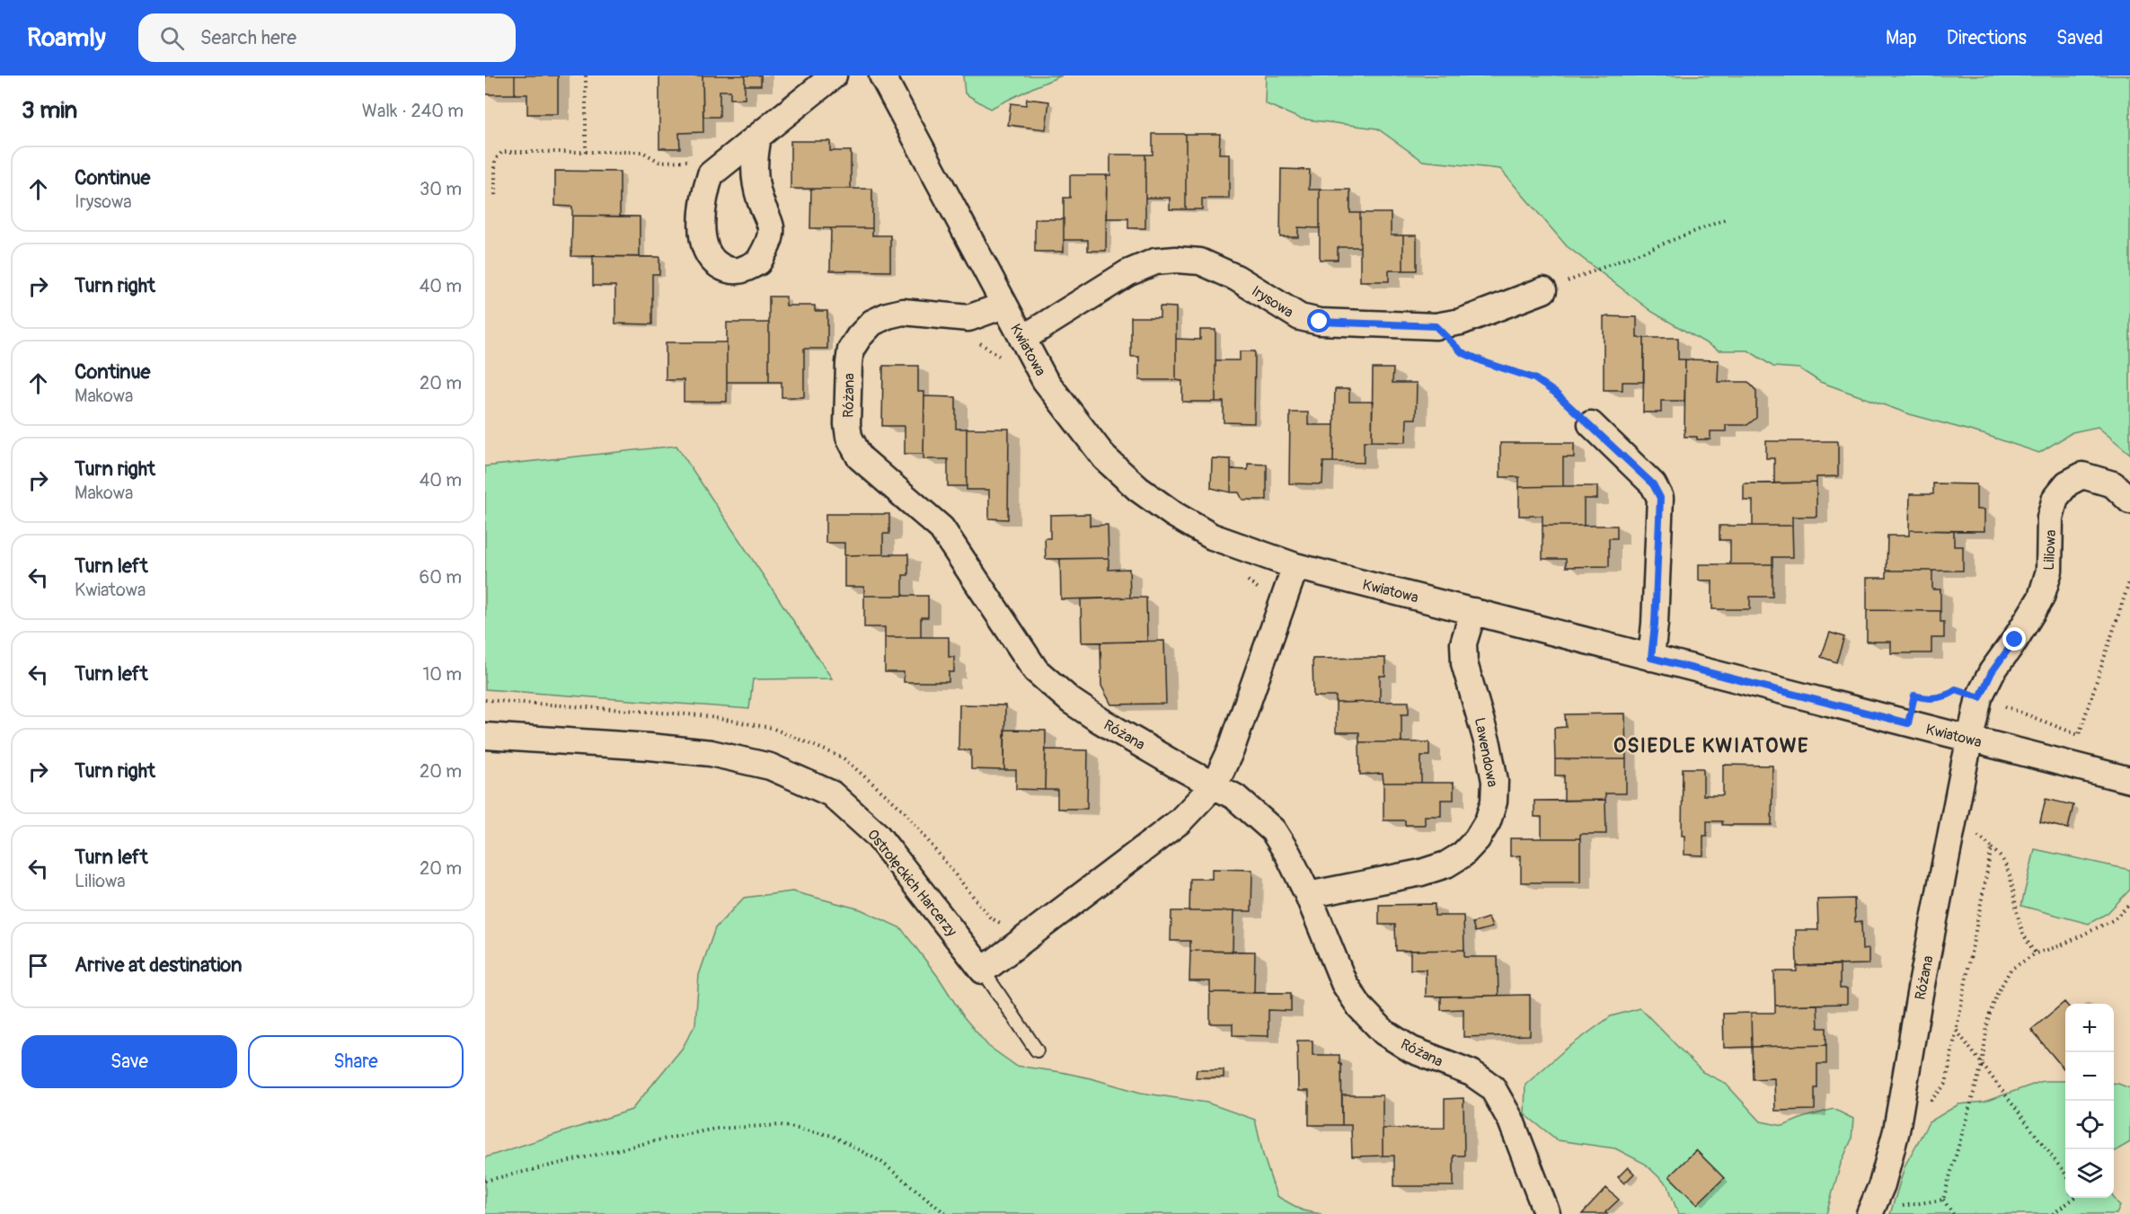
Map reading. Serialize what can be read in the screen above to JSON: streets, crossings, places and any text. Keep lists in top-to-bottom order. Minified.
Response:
{"streets":{"street":["Irysowa","Kwiatowa","Różana","Liliowa","Lawendowa","Ostrołęckich Harcerzy"]},"crossings":[["Irysowa","Kwiatowa"],["Kwiatowa","Różana"],["Kwiatowa","Liliowa"],["Kwiatowa","Lawendowa"],["Różana","Liliowa"],["Różana","Lawendowa"]],"districts":["OSIEDLE KWIATOWE"],"page":{"header":"Roamly","search":"Search here","nav":["Map","Directions","Saved"],"heading":["3 min","Walk · 240 m"],"list":[["Continue","Irysowa","30 m"],["Turn right","40 m"],["Continue","Makowa","20 m"],["Turn right","Makowa","40 m"],["Turn left","Kwiatowa","60 m"],["Turn left","10 m"],["Turn right","20 m"],["Turn left","Liliowa","20 m"],"Arrive at destination"],"map_buttons":["+","−"],"buttons":["Save","Share"]}}
